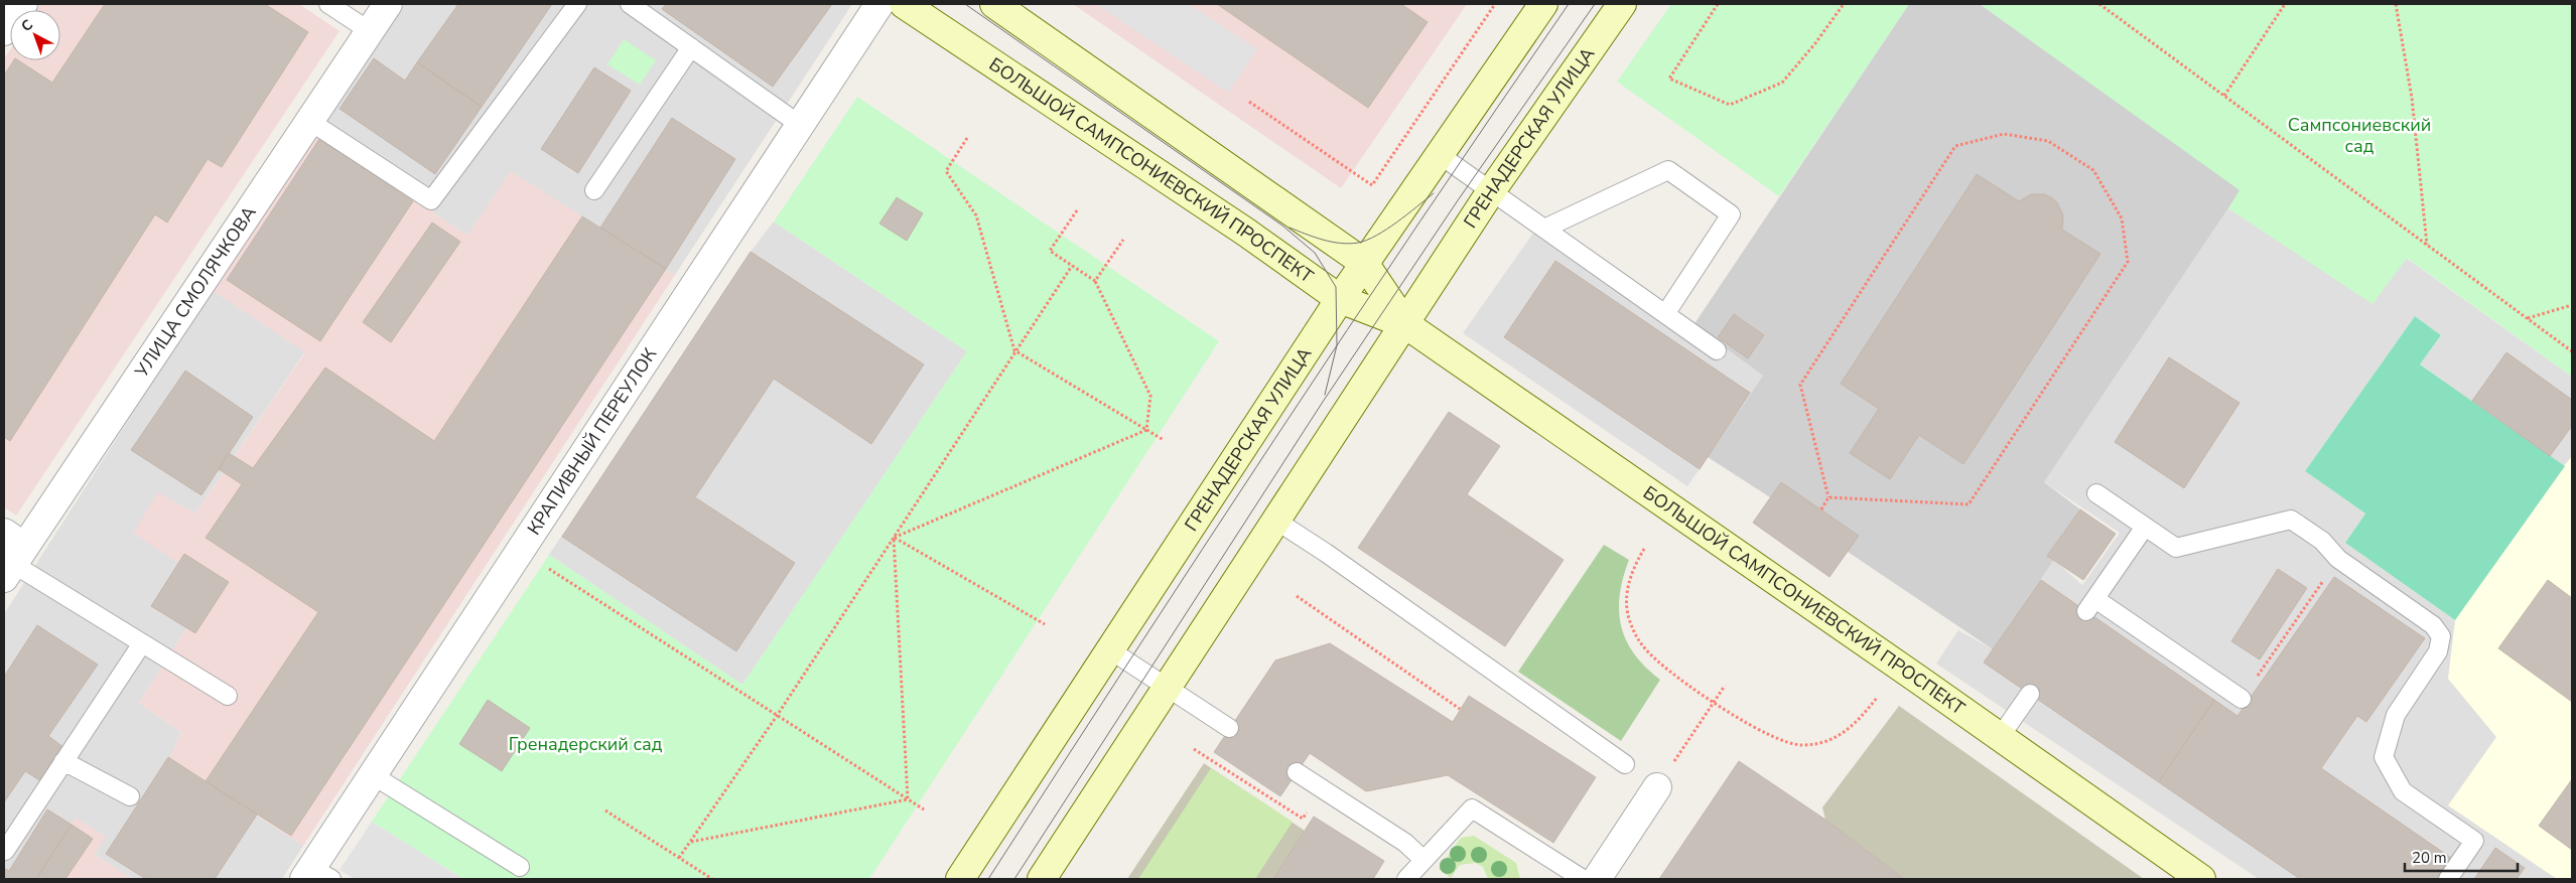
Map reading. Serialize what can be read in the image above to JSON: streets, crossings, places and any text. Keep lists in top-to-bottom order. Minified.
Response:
{"streets":{"street":["ГРЕНАДЕРСКАЯ УЛИЦА","БОЛЬШОЙ САМПСОНИЕВСКИЙ ПРОСПЕКТ","УЛИЦА СМОЛЯЧКОВА","КРАПИВНЫЙ ПЕРЕУЛОК"]},"crossings":[["ГРЕНАДЕРСКАЯ УЛИЦА","БОЛЬШОЙ САМПСОНИЕВСКИЙ ПРОСПЕКТ"]],"parks":["Сампсониевский сад","Гренадерский сад"],"scale_bar":"20 m","north":"top left"}
